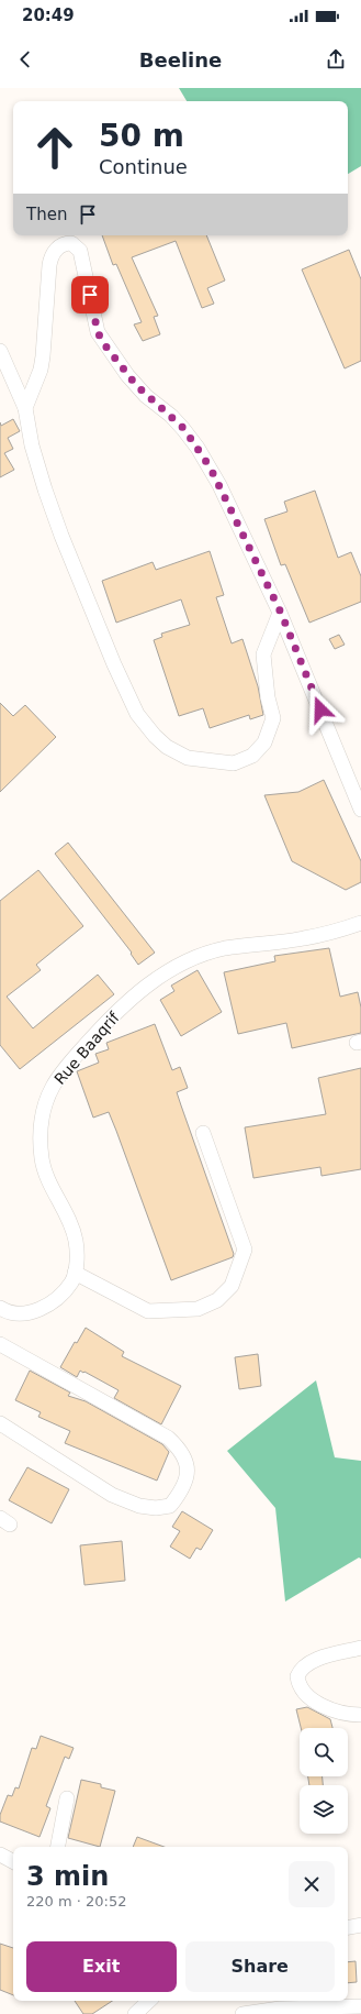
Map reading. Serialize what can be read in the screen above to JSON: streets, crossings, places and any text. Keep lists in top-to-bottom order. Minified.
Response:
{"streets":{"street":["Rue Baaqrif"]},"page":{"status":"20:49","header":"Beeline","turn":["50 m","Continue"],"then":"Then","heading":["3 min","220 m · 20:52"],"buttons":["Exit","Share"]}}
